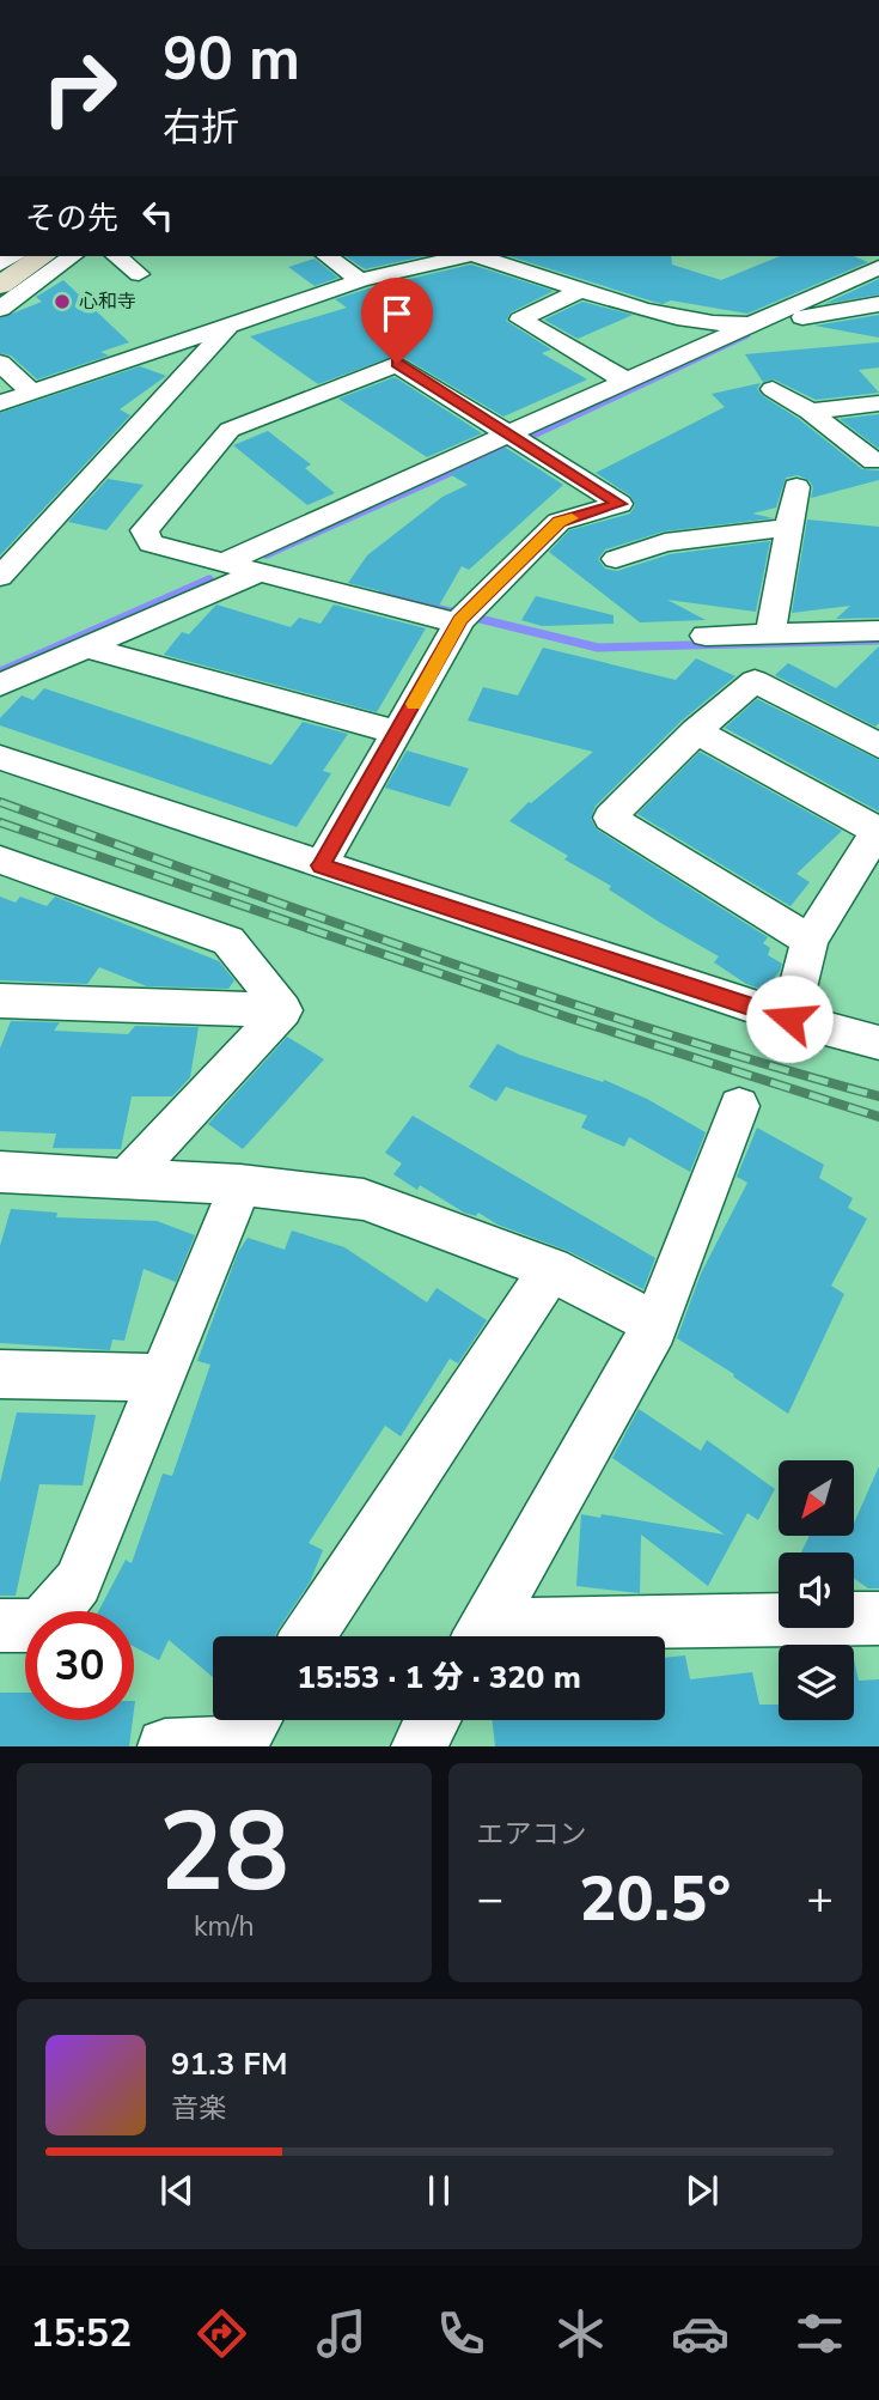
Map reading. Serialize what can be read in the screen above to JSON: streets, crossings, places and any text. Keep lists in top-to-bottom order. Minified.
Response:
{"places":["心和寺"],"north":"bottom left","page":{"turn":["90 m","右折"],"then":"その先","limit":"30","trip":"15:53 · 1 分 · 320 m","tile":[["28","km/h"],"エアコン"],"heat":["−","20.5°","+"],"song":["91.3 FM","音楽"],"tabs":"15:52"}}
